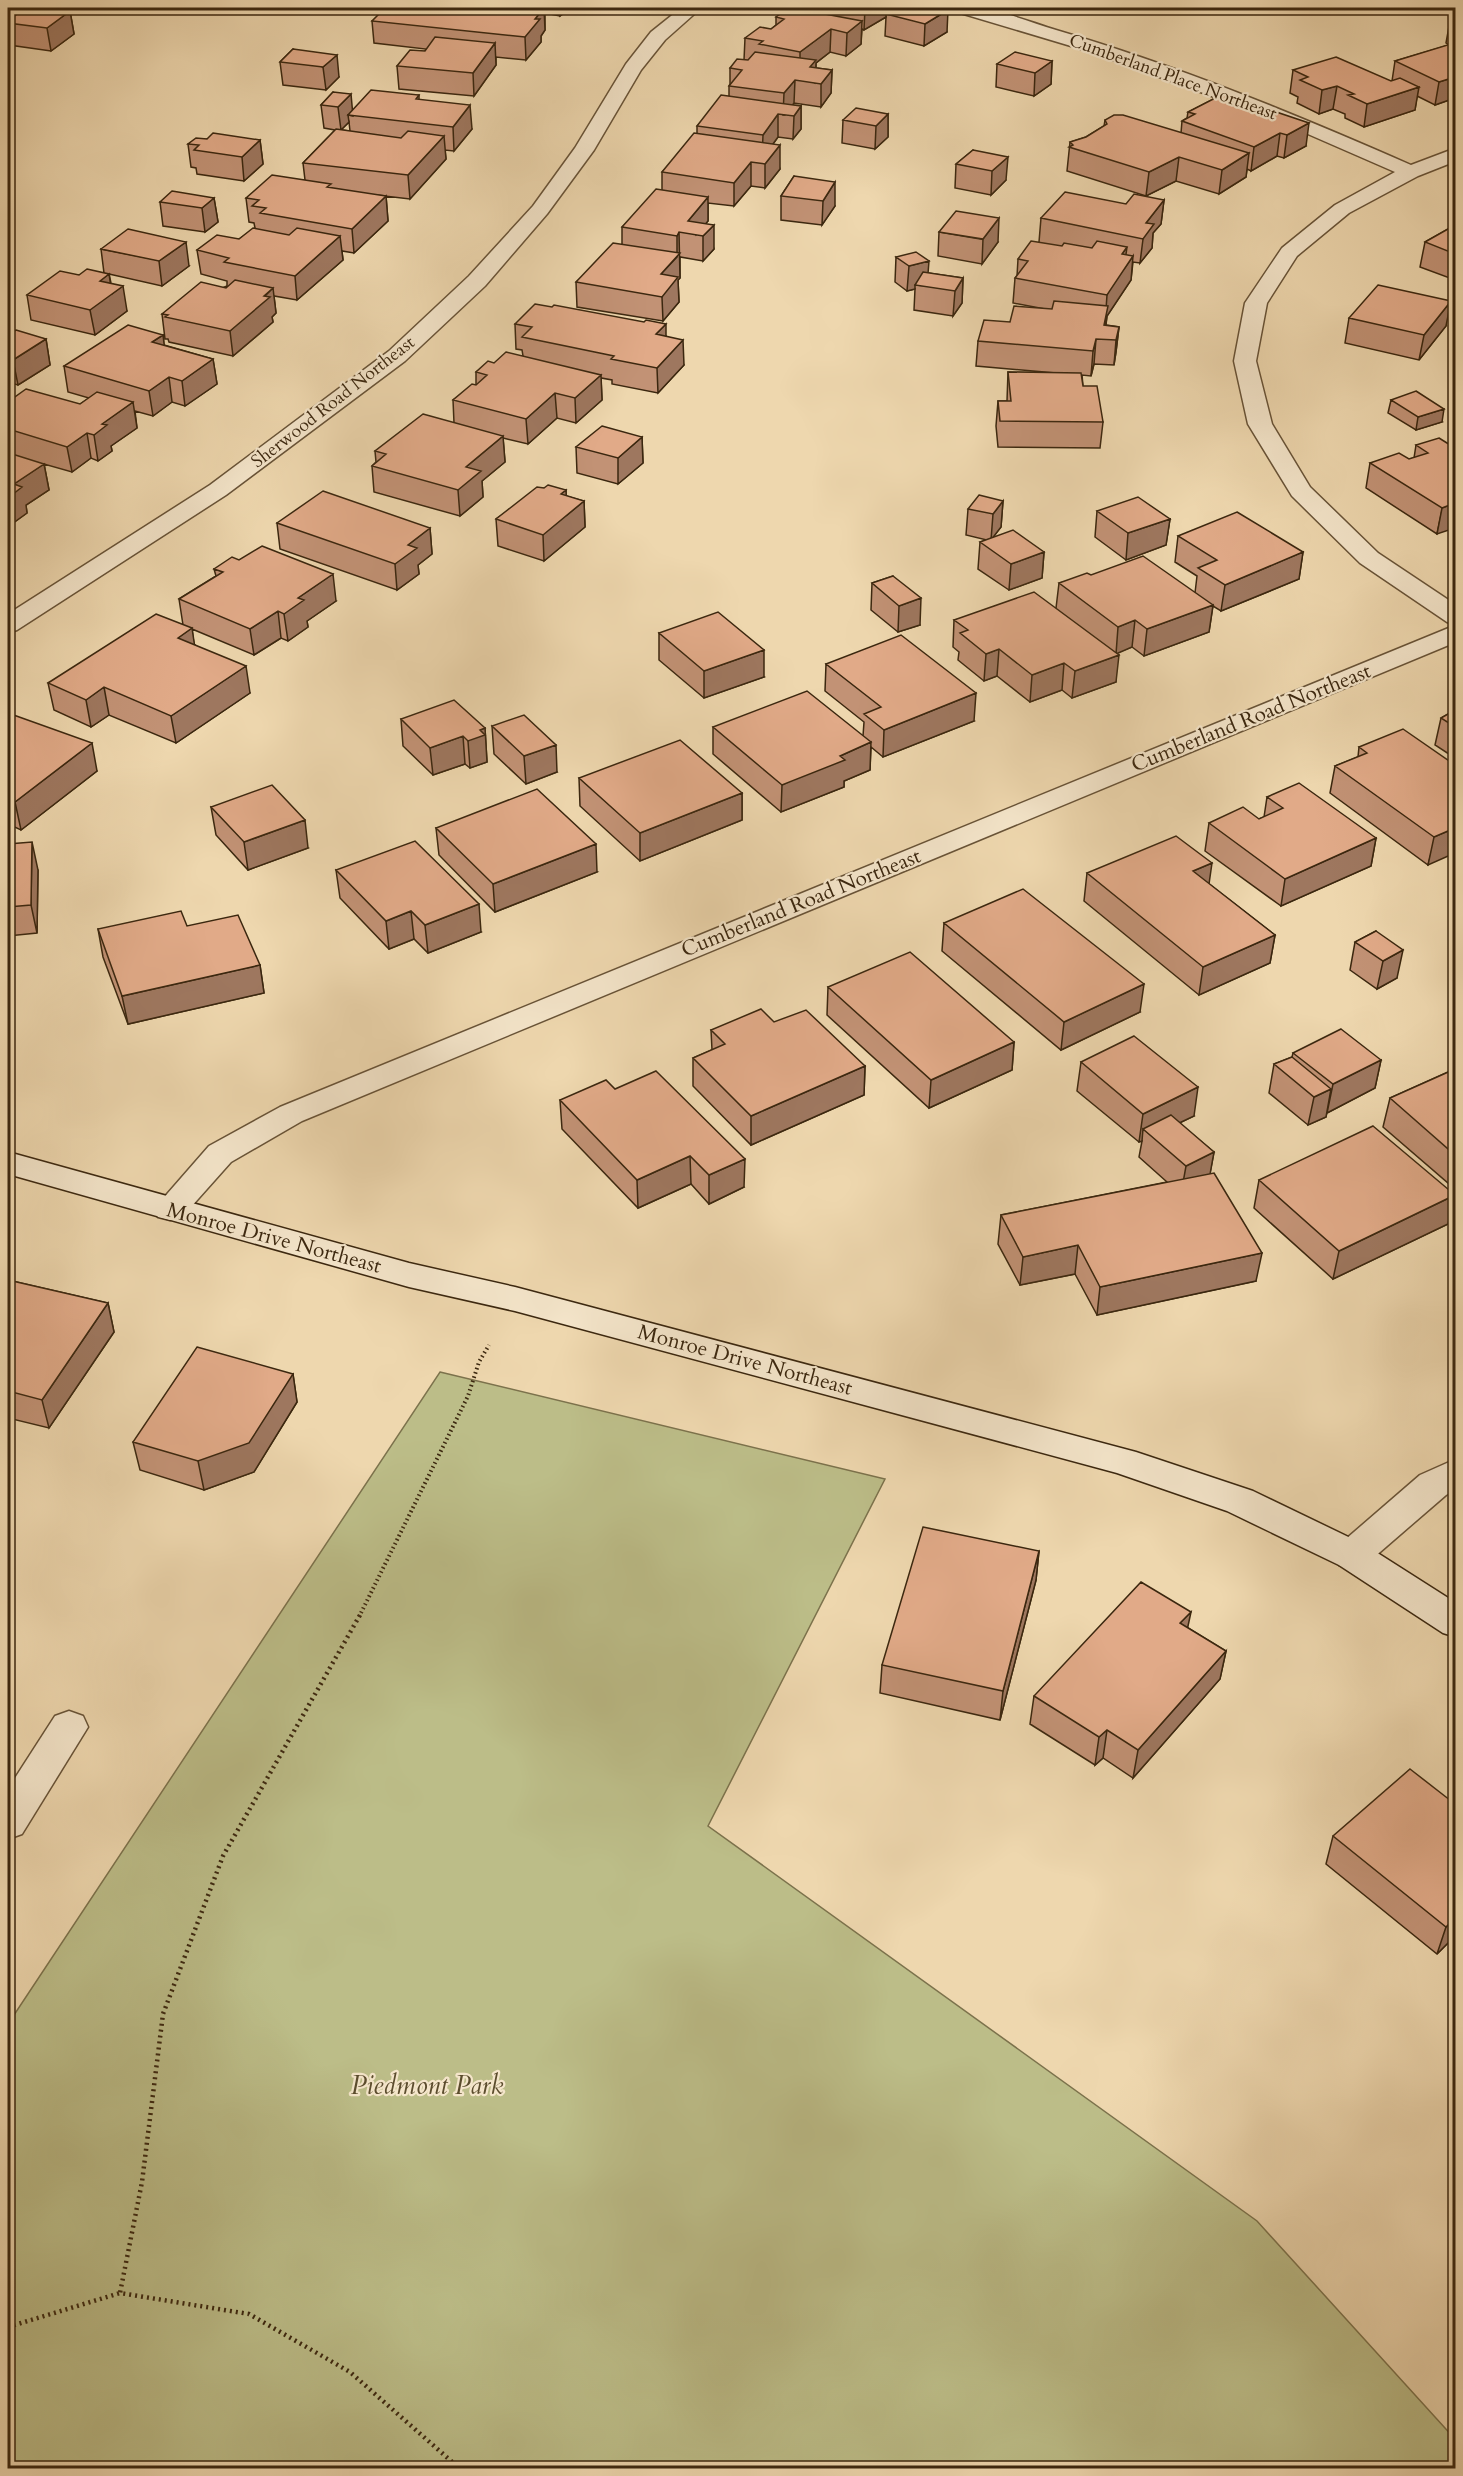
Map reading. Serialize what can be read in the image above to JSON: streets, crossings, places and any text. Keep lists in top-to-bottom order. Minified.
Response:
{"streets":{"street":["Cumberland Place Northeast","Sherwood Road Northeast","Cumberland Road Northeast","Monroe Drive Northeast"]},"crossings":[["Cumberland Road Northeast","Monroe Drive Northeast"]],"parks":["Piedmont Park"]}
